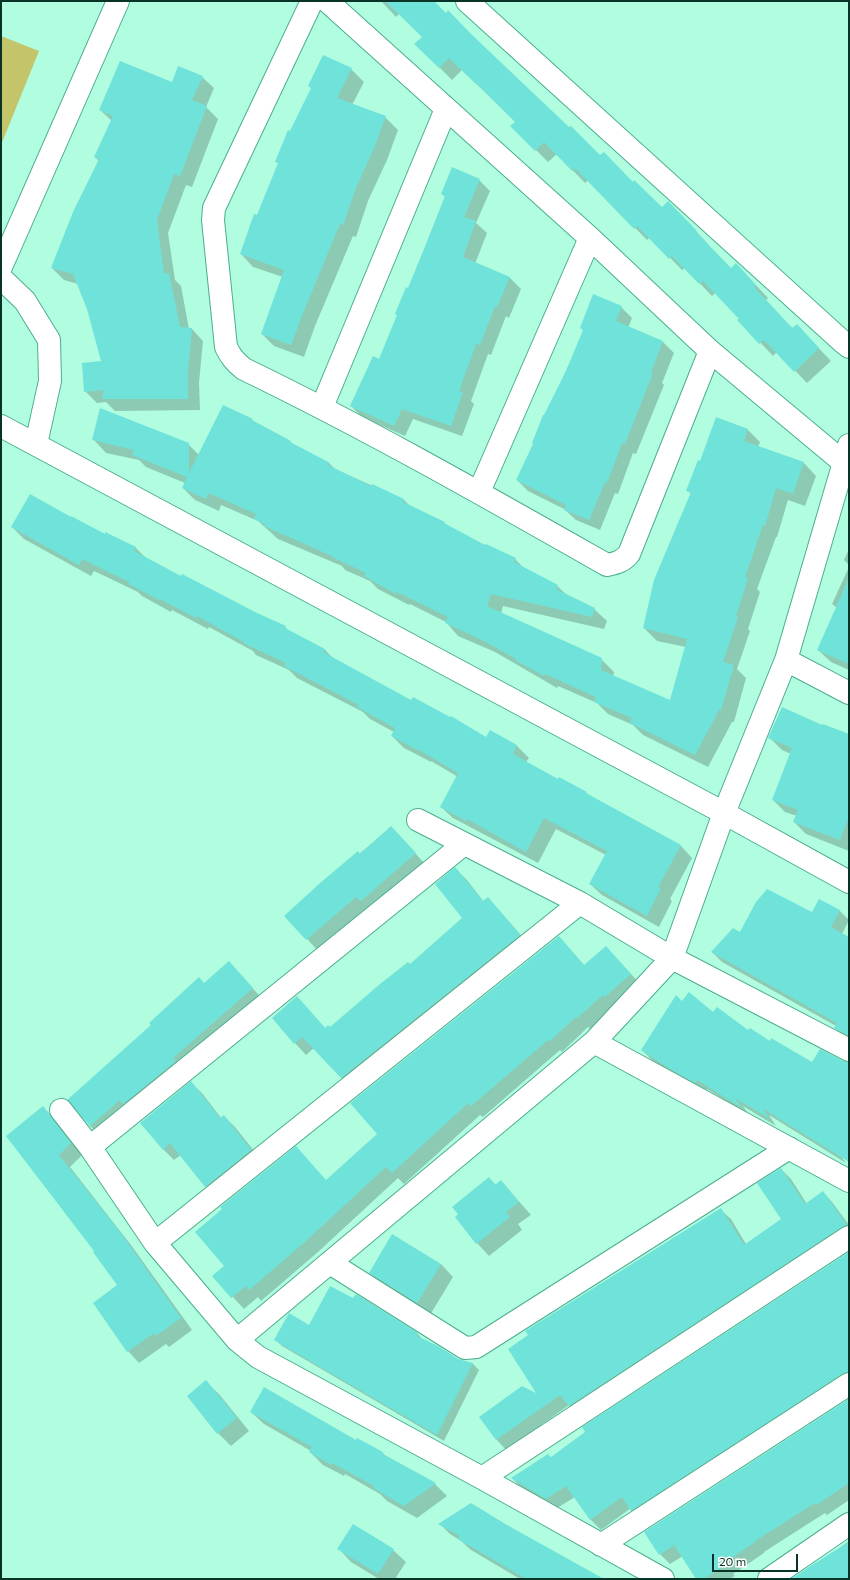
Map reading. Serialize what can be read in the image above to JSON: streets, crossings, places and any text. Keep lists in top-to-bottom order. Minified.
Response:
{"scale_bar":"20 m"}
